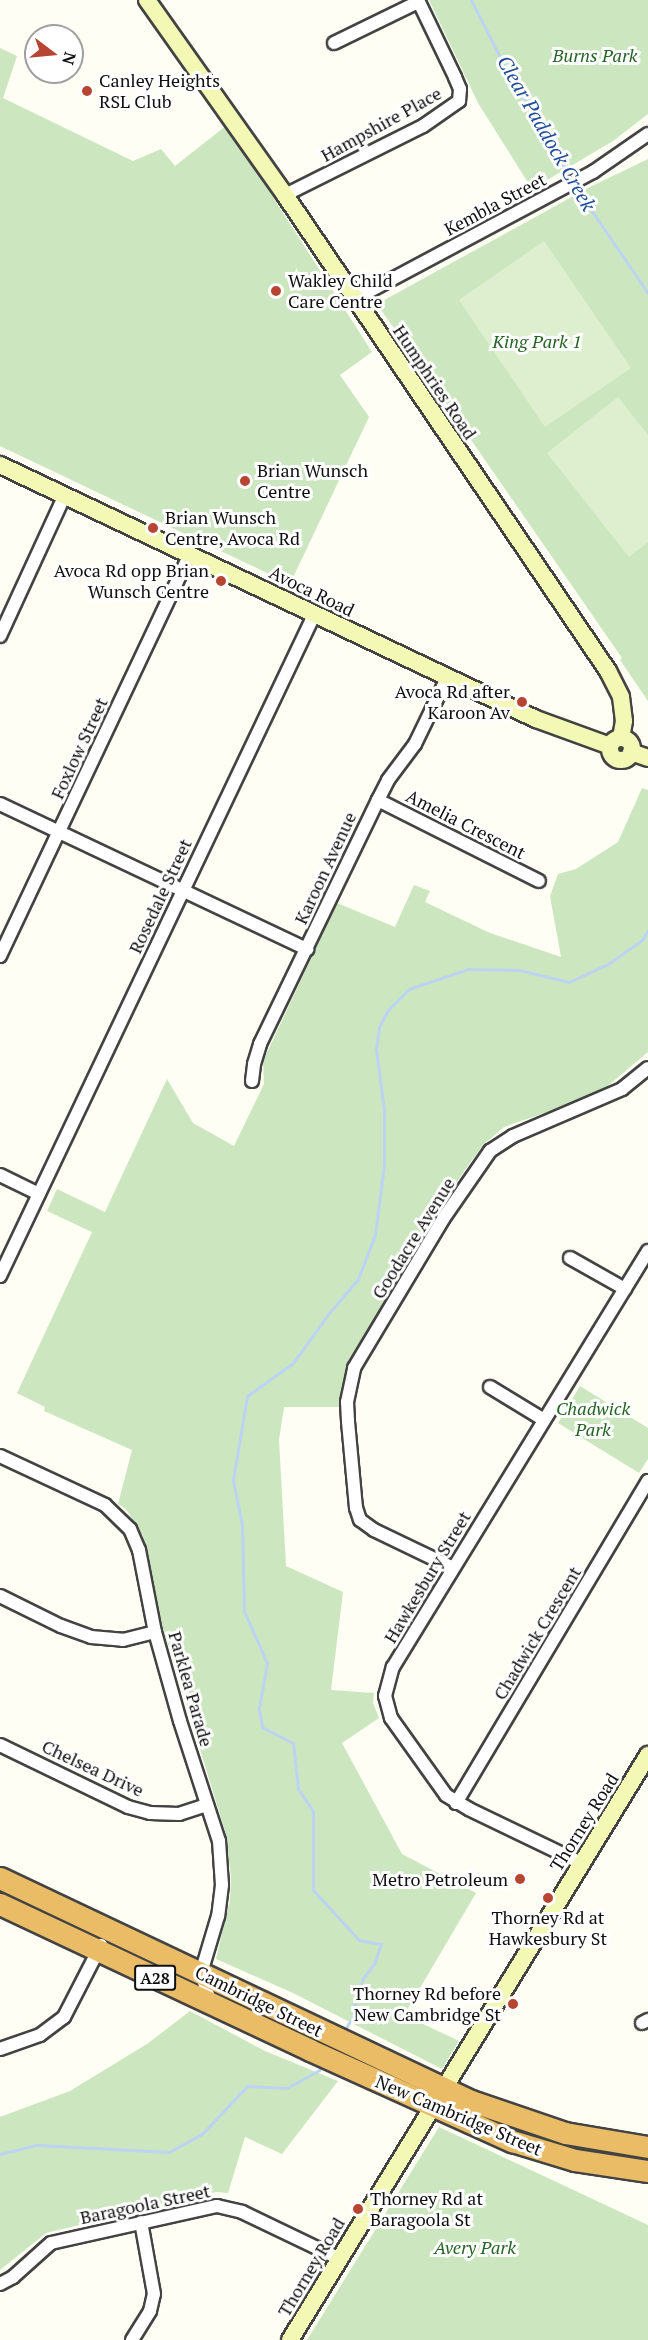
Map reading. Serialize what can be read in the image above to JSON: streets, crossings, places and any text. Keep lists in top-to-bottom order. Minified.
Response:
{"streets":{"highway":["A28","Cambridge Street","New Cambridge Street"],"street":["Hampshire Place","Kembla Street","Humphries Road","Avoca Road","Foxlow Street","Amelia Crescent","Karoon Avenue","Rosedale Street","Goodacre Avenue","Hawkesbury Street","Chadwick Crescent","Parklea Parade","Chelsea Drive","Thorney Road","Baragoola Street"]},"crossings":[["Hampshire Place","Humphries Road"],["Kembla Street","Humphries Road"],["Humphries Road","Avoca Road"],["Avoca Road","Foxlow Street"],["Avoca Road","Karoon Avenue"],["Avoca Road","Rosedale Street"],["Amelia Crescent","Karoon Avenue"],["Goodacre Avenue","Hawkesbury Street"],["Hawkesbury Street","Chadwick Crescent"],["Hawkesbury Street","Thorney Road"],["Parklea Parade","Chelsea Drive"],["Parklea Parade","Cambridge Street"],["Thorney Road","New Cambridge Street"],["Thorney Road","Baragoola Street"],["Cambridge Street","New Cambridge Street"]],"water":["Clear Paddock Creek"],"parks":["Burns Park","King Park 1","Chadwick Park","Avery Park"],"places":["Canley Heights RSL Club","Wakley Child Care Centre","Brian Wunsch Centre","Brian Wunsch Centre, Avoca Rd","Avoca Rd opp Brian Wunsch Centre","Avoca Rd after Karoon Av","Metro Petroleum","Thorney Rd at Hawkesbury St","Thorney Rd before New Cambridge St","Thorney Rd at Baragoola St"],"north":"right"}
